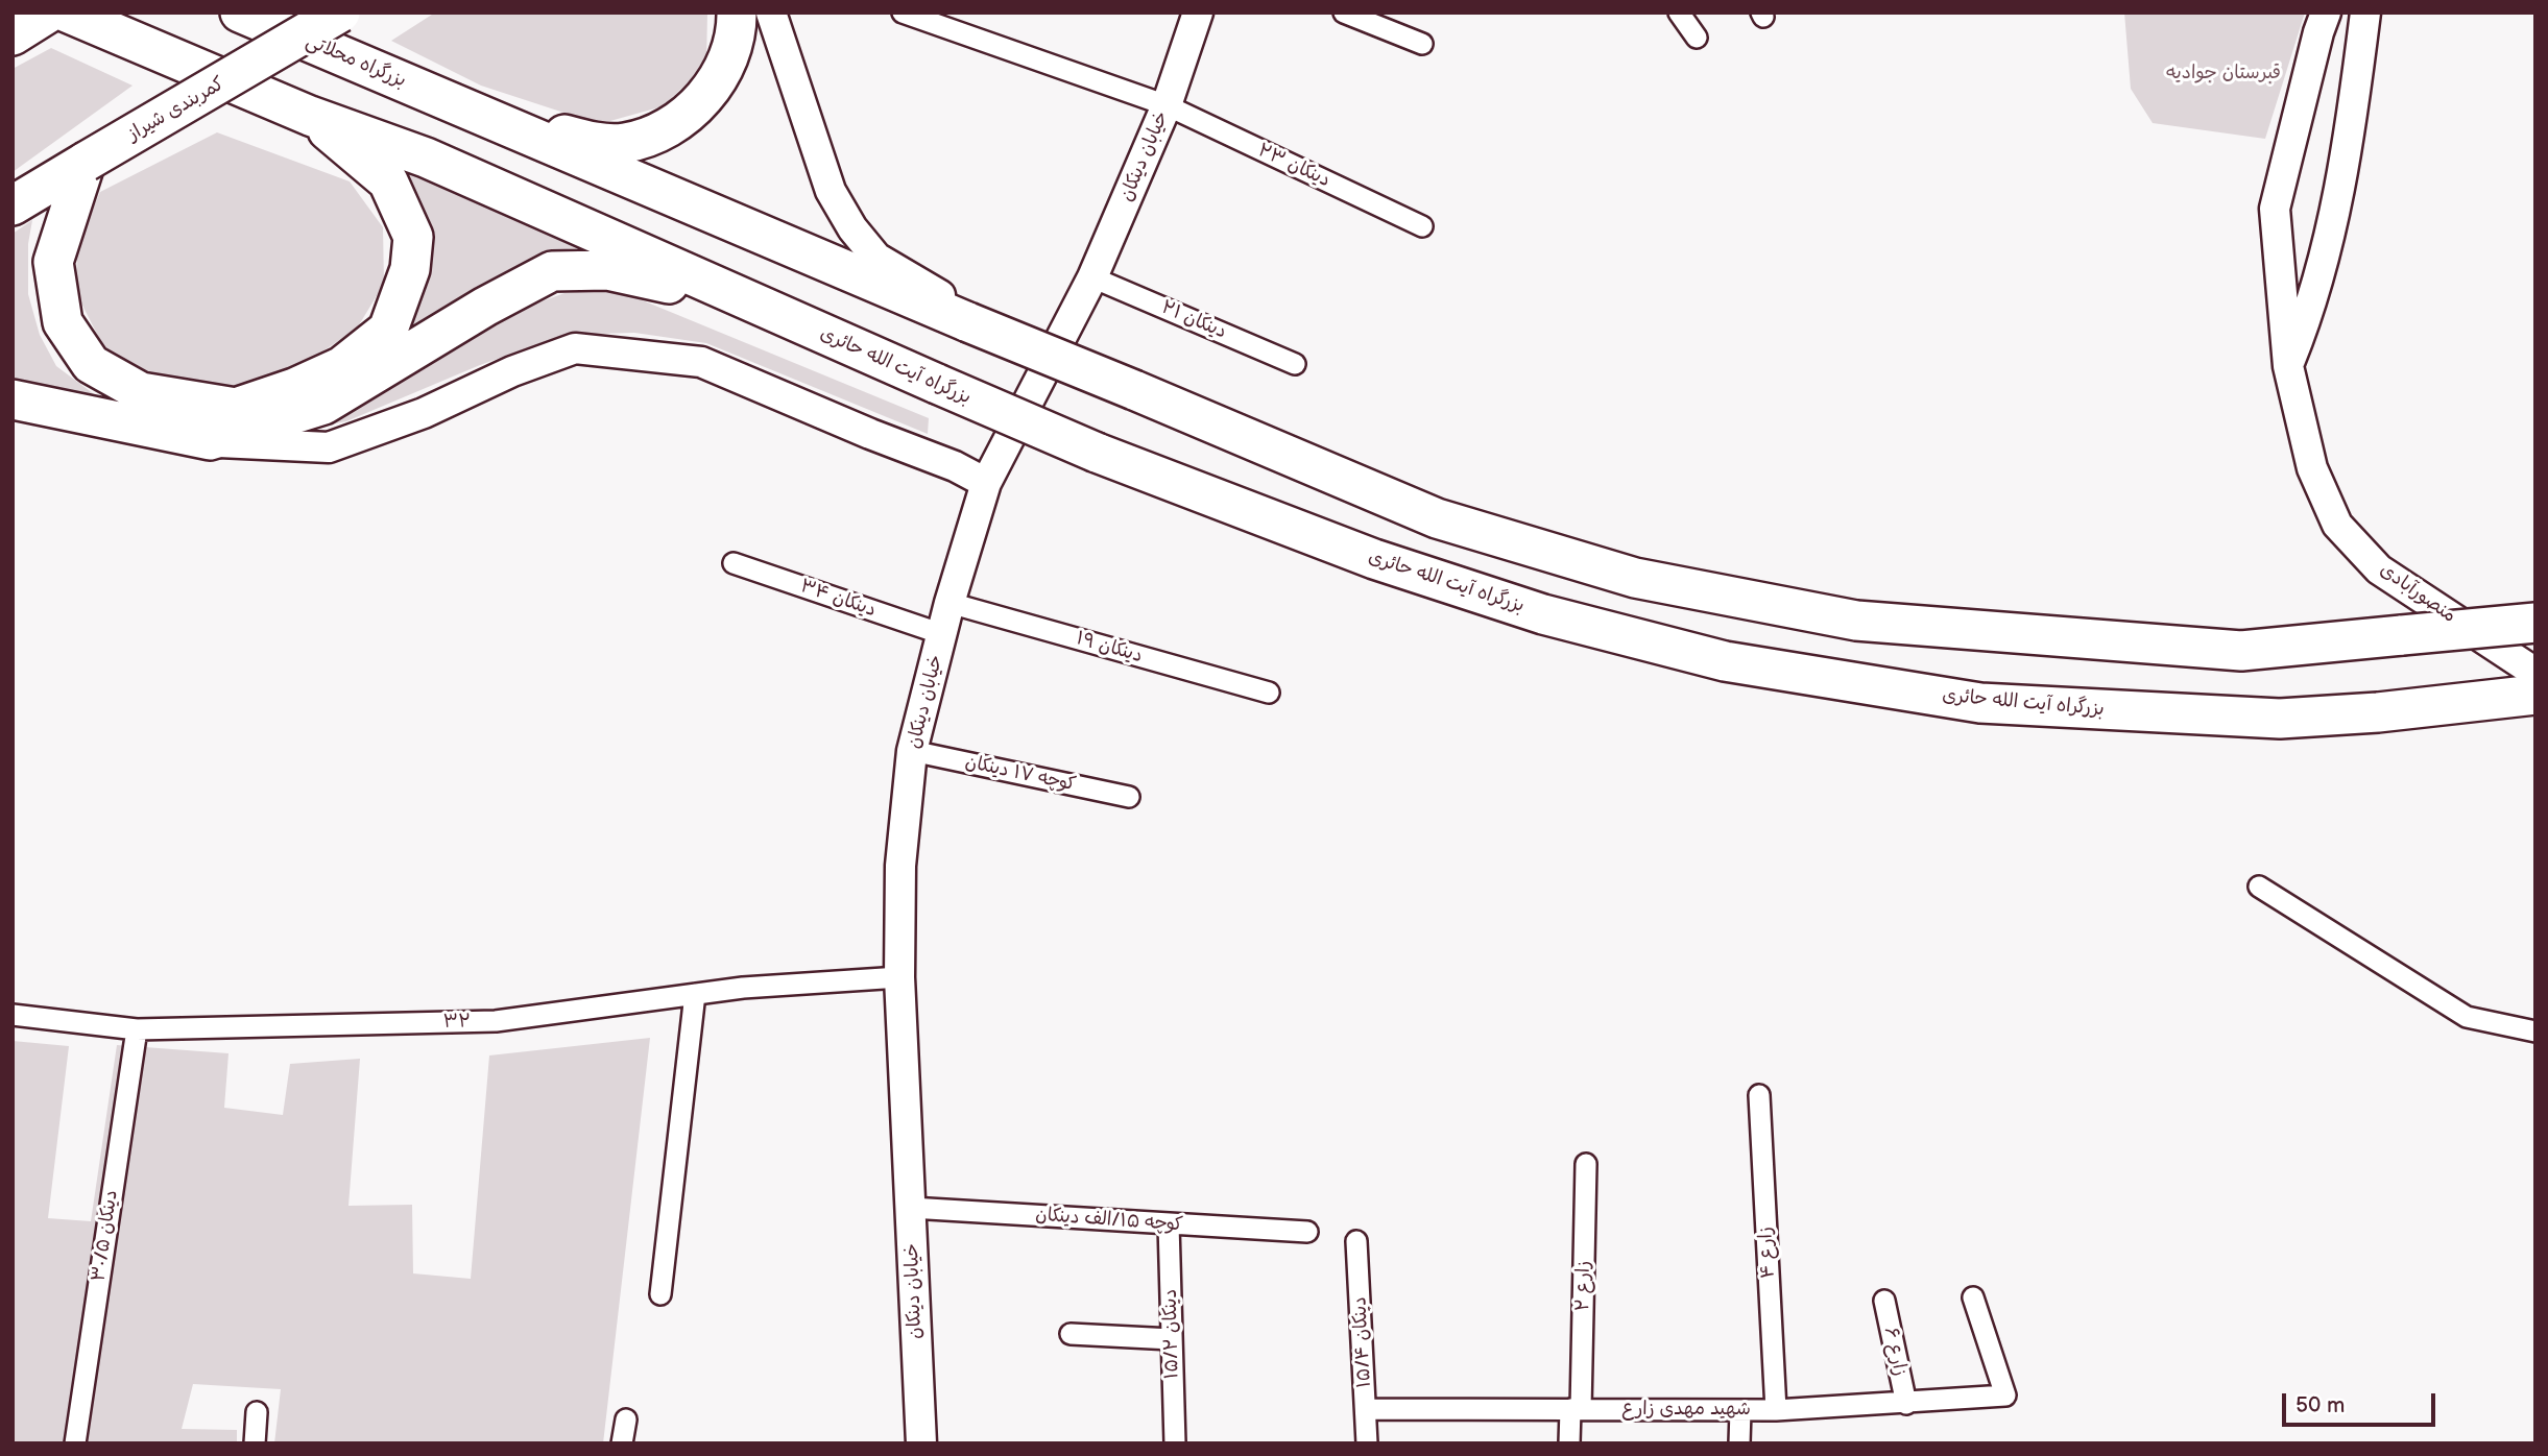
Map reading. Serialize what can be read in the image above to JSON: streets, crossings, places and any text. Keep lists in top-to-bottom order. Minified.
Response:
{"streets":{"highway":["بزرگراه محلاتی","کمربندی شیراز","بزرگراه آیت الله حائری"],"main road":["خیابان دینکان","منصورآبادی"],"street":["۲۳ دینکان","۲۱ دینکان","۳۴ دینکان","۱۹ دینکان","کوچه ۱۷ دینکان","۳۲","کوچه ۱۵/الف دینکان","۳۰/۵ دینکان","۴ زارع","۲ زارع","۱۵/۲ دینکان","۱۵/۴ دینکان","۶ زارع","شهید مهدی زارع"]},"crossings":[["خیابان دینکان","۲۳ دینکان"],["خیابان دینکان","۲۱ دینکان"],["خیابان دینکان","۳۴ دینکان"],["خیابان دینکان","۱۹ دینکان"],["خیابان دینکان","کوچه ۱۷ دینکان"],["خیابان دینکان","۳۲"],["خیابان دینکان","کوچه ۱۵/الف دینکان"],["۳۲","۳۰/۵ دینکان"],["کوچه ۱۵/الف دینکان","۱۵/۲ دینکان"],["۴ زارع","شهید مهدی زارع"],["۲ زارع","شهید مهدی زارع"],["۱۵/۴ دینکان","شهید مهدی زارع"],["۶ زارع","شهید مهدی زارع"]],"parks":["قبرستان جوادیه"],"scale_bar":"50 m"}
